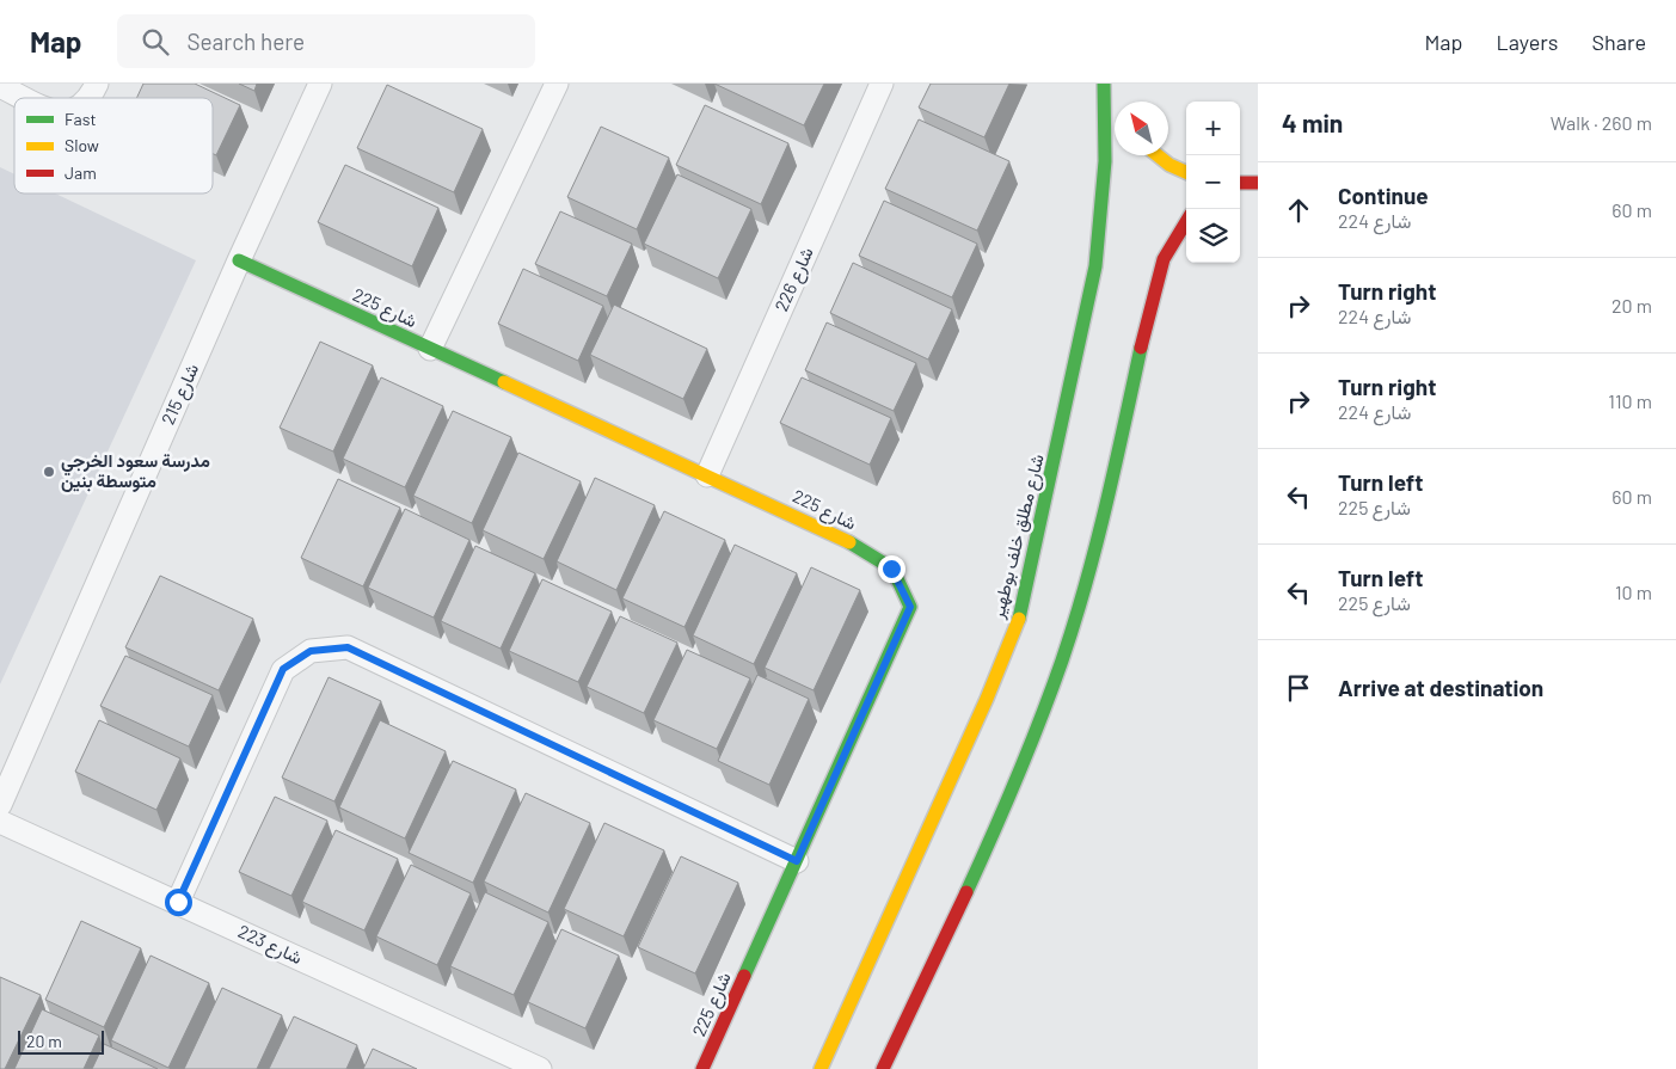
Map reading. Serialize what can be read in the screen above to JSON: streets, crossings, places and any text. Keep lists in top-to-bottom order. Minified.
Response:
{"streets":{"main road":["شارع 225","شارع مطلق خلف بوطهير"],"street":["شارع 226","شارع 215","شارع 223"]},"crossings":[["شارع 226","شارع 225"],["شارع 225","شارع 215"]],"places":["مدرسة سعود الخرجي متوسطة بنين"],"legend":["Fast","Slow","Jam"],"scale_bar":"20 m","north":"top left","page":{"header":"Map","search":"Search here","nav":["Map","Layers","Share"],"heading":["4 min","Walk · 260 m"],"map_buttons":["+","−"],"list":[["Continue","شارع 224","60 m"],["Turn right","شارع 224","20 m"],["Turn right","شارع 224","110 m"],["Turn left","شارع 225","60 m"],["Turn left","شارع 225","10 m"],"Arrive at destination"],"scale":"20 m"}}
